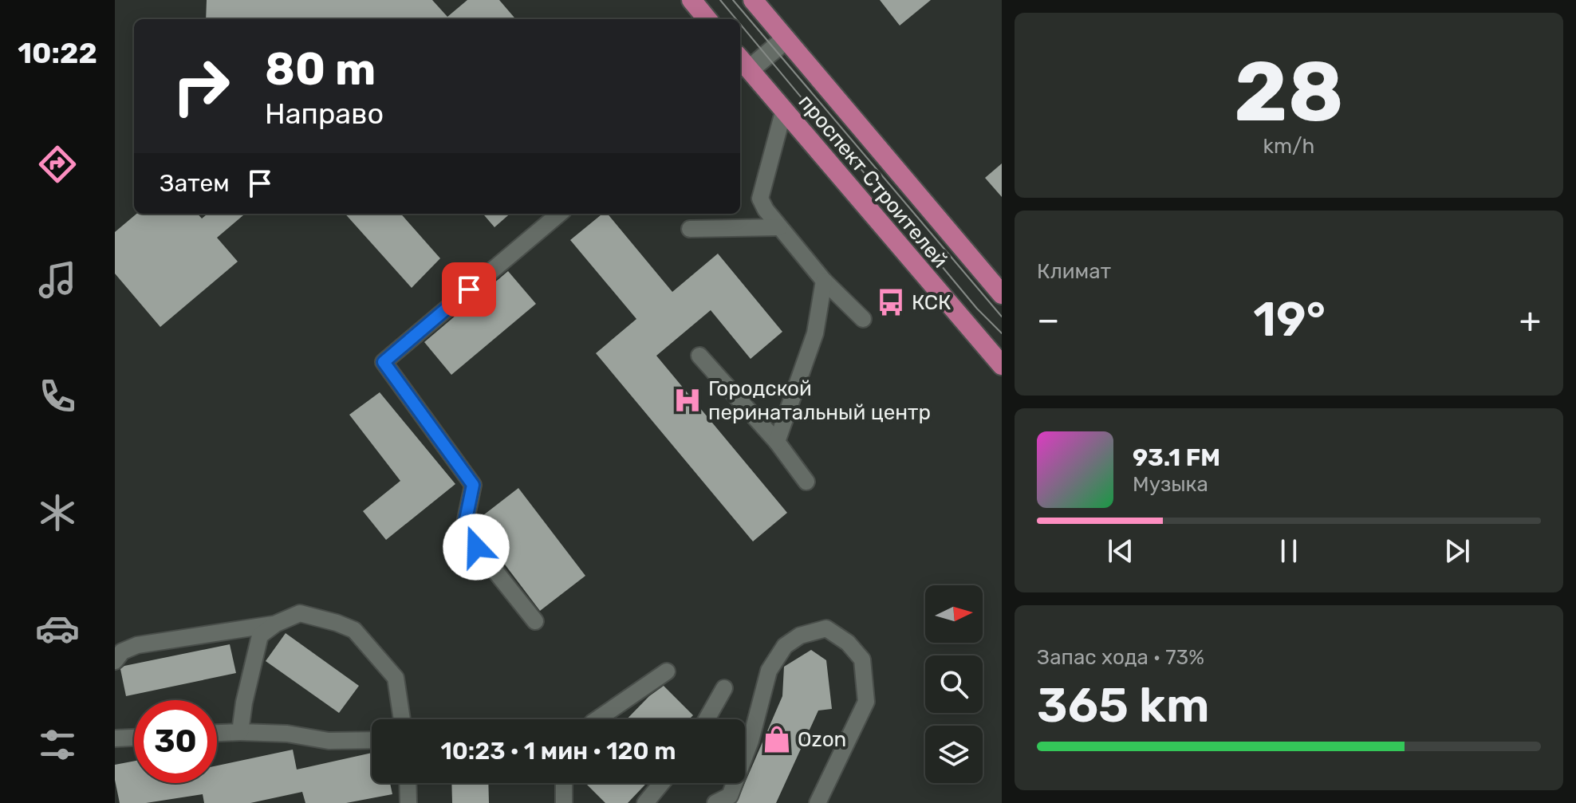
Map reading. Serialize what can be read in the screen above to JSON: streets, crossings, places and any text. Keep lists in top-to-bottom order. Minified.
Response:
{"streets":{"main road":["проспект Строителей"]},"places":{"bus stop":["КСК"],"hospital":["Городской перинатальный центр"],"shop":["Ozon"]},"north":"right","page":{"tabs":"10:22","tile":[["28","km/h"],"Климат",["Запас хода · 73%","365 km"]],"turn":["80 m","Направо"],"then":"Затем","heat":["−","19°","+"],"song":["93.1 FM","Музыка"],"limit":"30","trip":"10:23 · 1 мин · 120 m"}}
